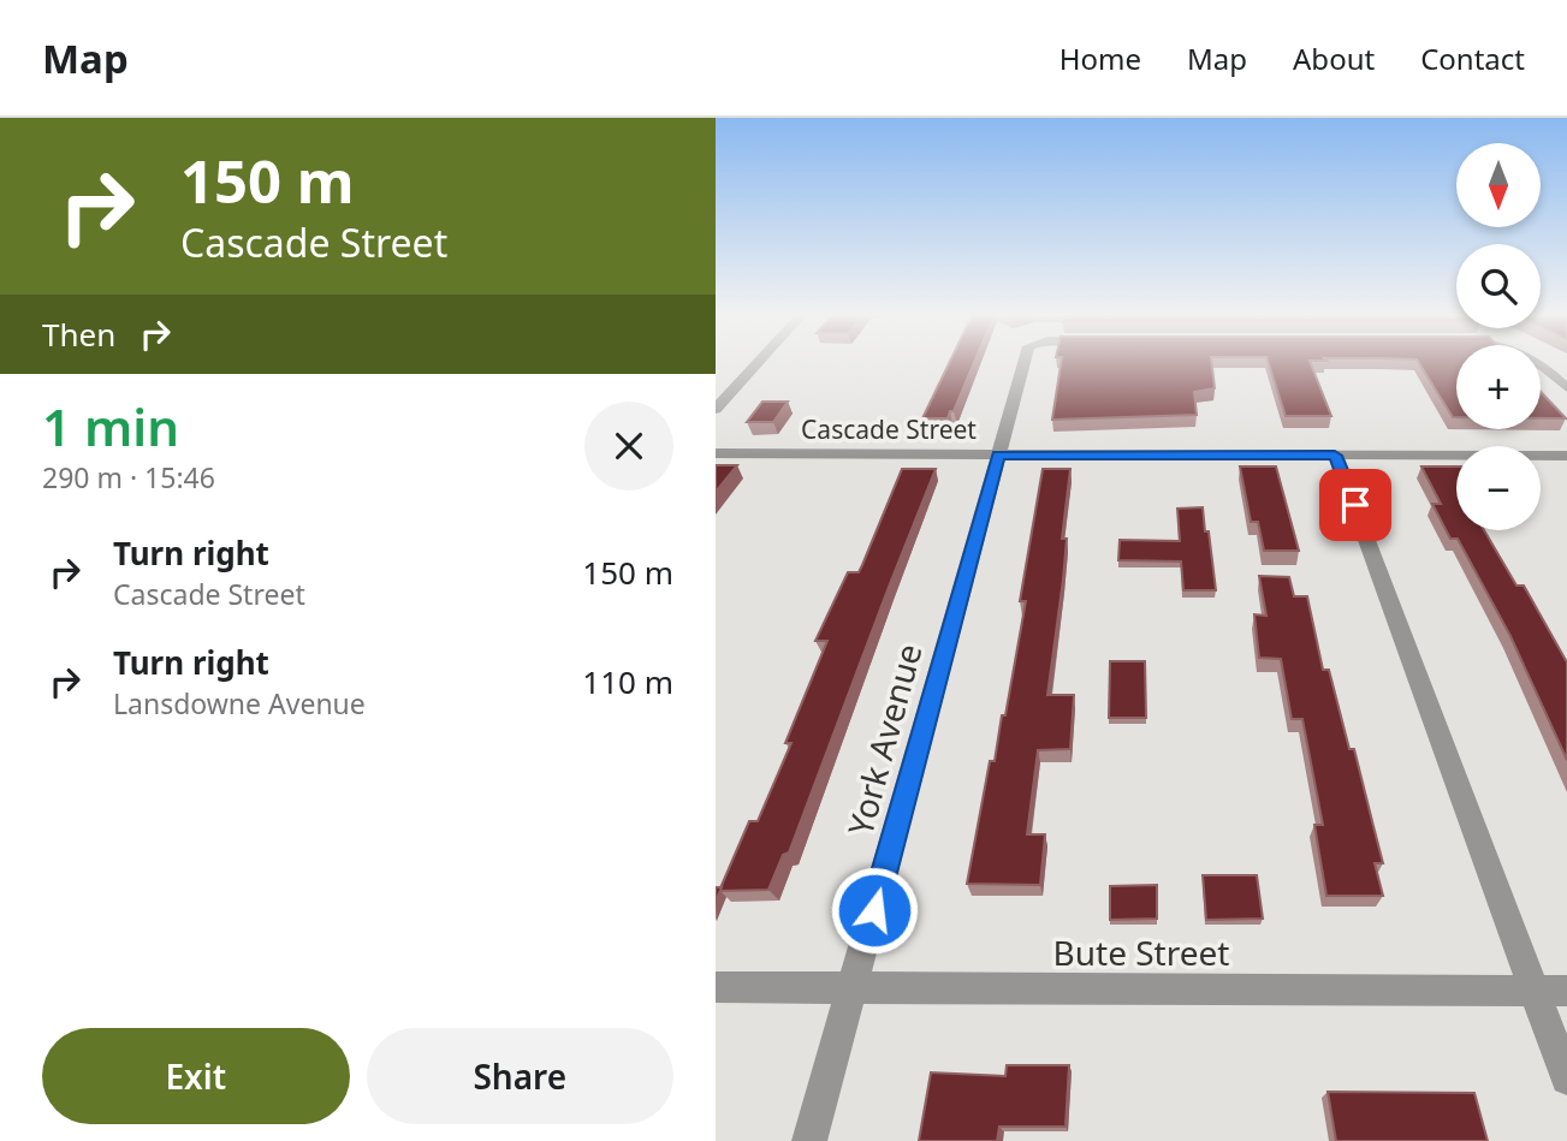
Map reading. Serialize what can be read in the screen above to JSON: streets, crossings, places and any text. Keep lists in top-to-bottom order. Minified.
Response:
{"streets":{"street":["Cascade Street","York Avenue","Bute Street"]},"crossings":[["Cascade Street","York Avenue"],["York Avenue","Bute Street"]],"north":"bottom","page":{"header":"Map","nav":["Home","Map","About","Contact"],"turn":["150 m","Cascade Street"],"map_buttons":["+","−"],"then":"Then","heading":["1 min","290 m · 15:46"],"list":[{"name":"Turn right","note":"Cascade Street","value":"150 m"},{"name":"Turn right","note":"Lansdowne Avenue","value":"110 m"}],"buttons":["Exit","Share"]}}
